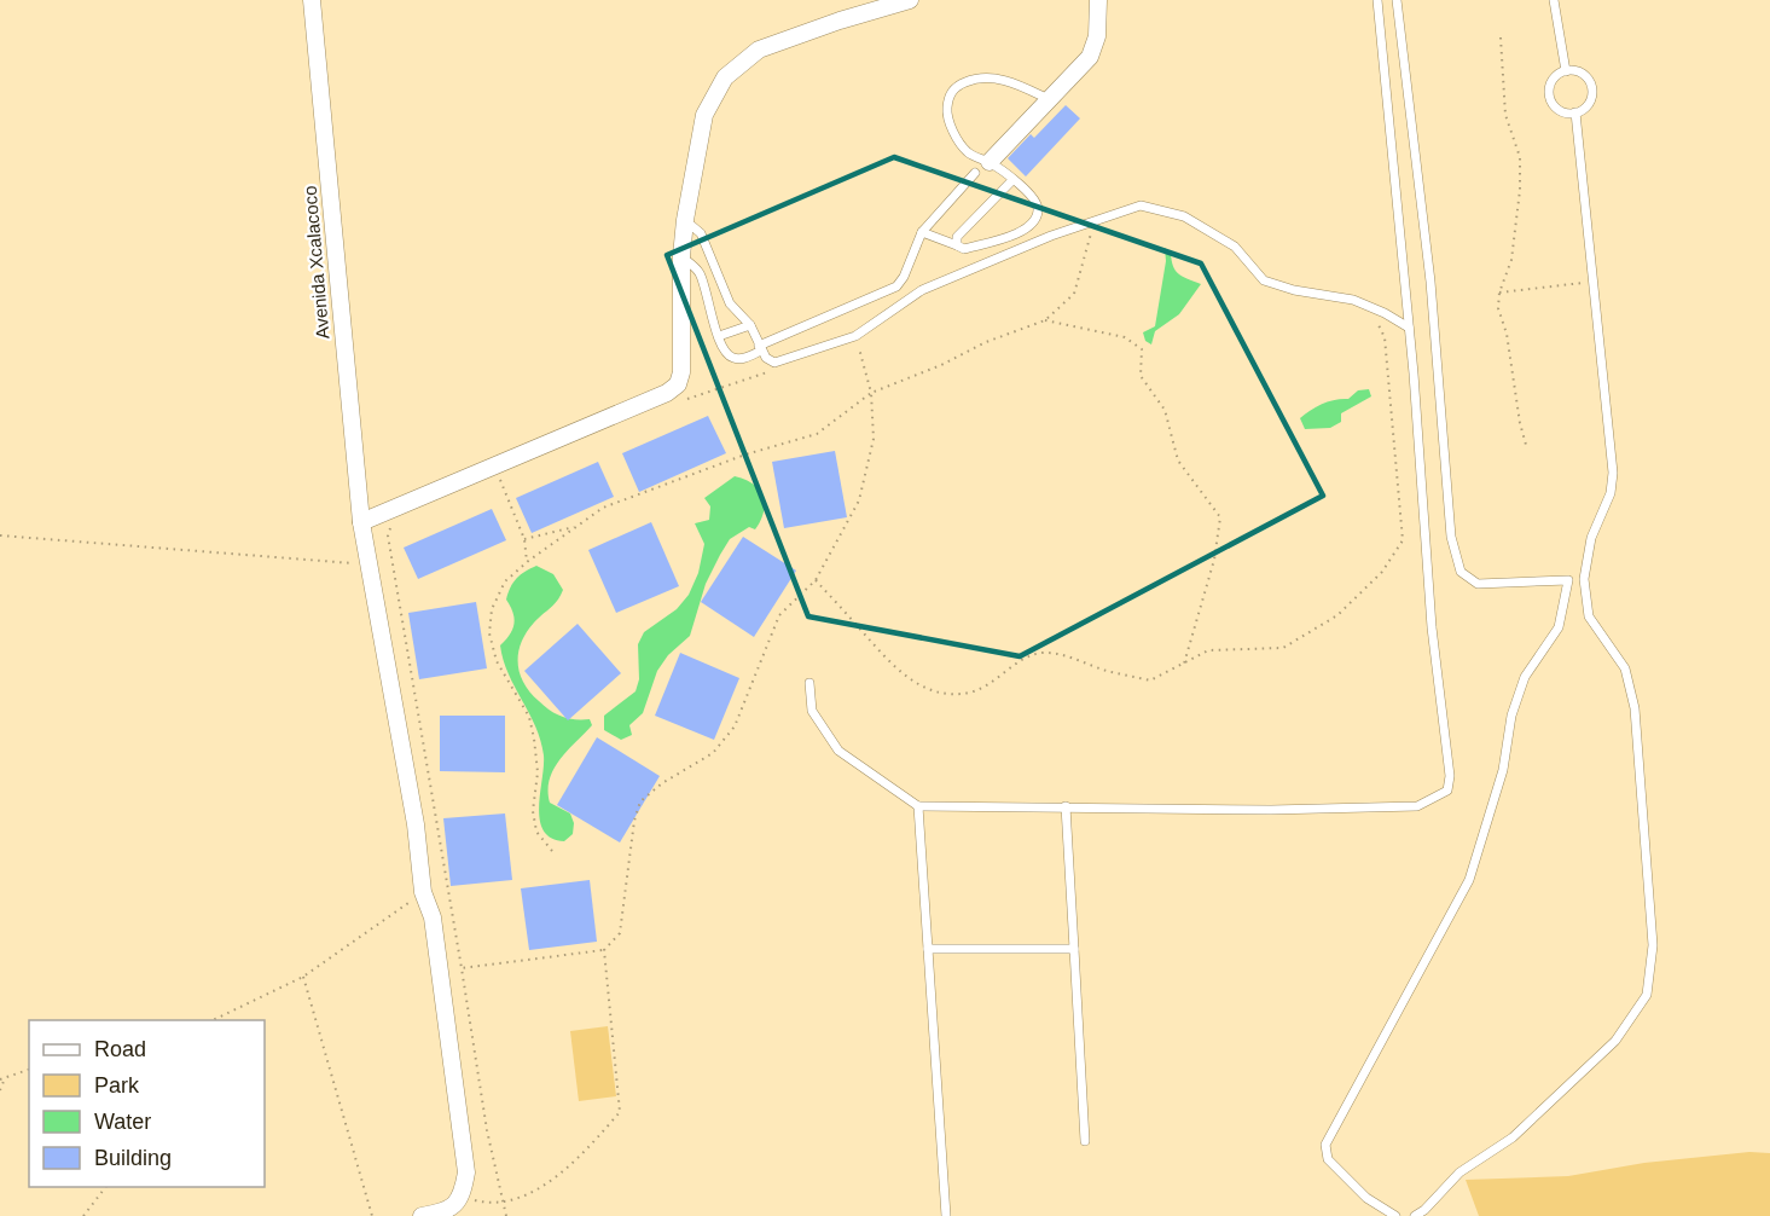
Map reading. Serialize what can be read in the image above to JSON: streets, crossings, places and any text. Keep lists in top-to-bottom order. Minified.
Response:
{"streets":{"street":["Avenida Xcalacoco"]},"legend":["Road","Park","Water","Building"]}
